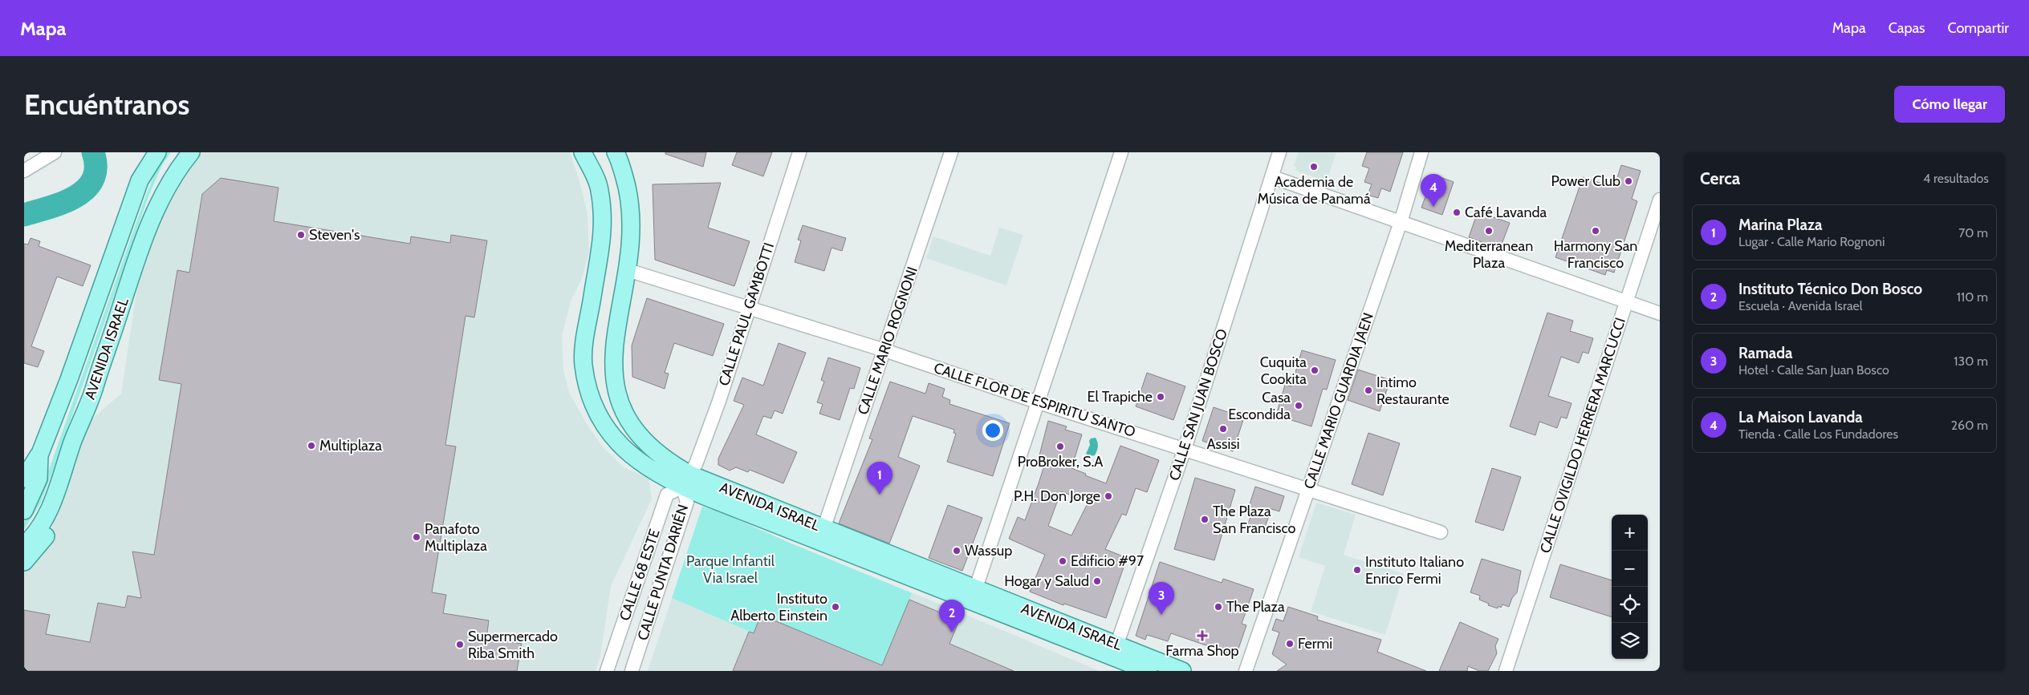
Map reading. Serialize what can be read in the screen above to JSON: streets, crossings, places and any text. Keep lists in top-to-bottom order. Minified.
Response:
{"streets":{"main road":["AVENIDA ISRAEL"],"street":["CALLE PAUL GAMBOTTI","CALLE MARIO ROGNONI","CALLE FLOR DE ESPIRITU SANTO","CALLE MARIO GUARDIA JAEN","CALLE SAN JUAN BOSCO","CALLE OVIGILDO HERRERA MARCUCCI","CALLE PUNTA DARIÉN","CALLE 68 ESTE"]},"crossings":[["CALLE PAUL GAMBOTTI","AVENIDA ISRAEL"],["CALLE PAUL GAMBOTTI","CALLE FLOR DE ESPIRITU SANTO"],["CALLE PAUL GAMBOTTI","CALLE PUNTA DARIÉN"],["CALLE PAUL GAMBOTTI","CALLE 68 ESTE"],["CALLE MARIO ROGNONI","AVENIDA ISRAEL"],["CALLE MARIO ROGNONI","CALLE FLOR DE ESPIRITU SANTO"],["AVENIDA ISRAEL","CALLE FLOR DE ESPIRITU SANTO"],["AVENIDA ISRAEL","CALLE SAN JUAN BOSCO"],["AVENIDA ISRAEL","CALLE PUNTA DARIÉN"],["AVENIDA ISRAEL","CALLE 68 ESTE"],["CALLE FLOR DE ESPIRITU SANTO","CALLE MARIO GUARDIA JAEN"],["CALLE FLOR DE ESPIRITU SANTO","CALLE SAN JUAN BOSCO"],["CALLE PUNTA DARIÉN","CALLE 68 ESTE"]],"parks":["Parque Infantil Via Israel"],"places":{"other":["Academia de Música de Panamá","Power Club","Café Lavanda","Mediterranean Plaza","Harmony San Francisco","Steven's","Cuquita Cookita","Intimo Restaurante","El Trapiche","Casa Escondida","Assisi","Multiplaza","ProBroker, S.A","P.H. Don Jorge","The Plaza San Francisco","Panafoto Multiplaza","Wassup","Edificio #97","Instituto Italiano Enrico Fermi","Hogar y Salud","Instituto Alberto Einstein","The Plaza","Fermi","Supermercado Riba Smith"],"health":["Farma Shop"]},"page":{"header":"Mapa","nav":["Mapa","Capas","Compartir"],"buttons":"Cómo llegar","title":"Encuéntranos","heading":["Cerca","4 resultados"],"pins":["4","1","3","2"],"list":[{"mark":"1","name":"Marina Plaza","note":"Lugar · Calle Mario Rognoni","value":"70 m"},{"mark":"2","name":"Instituto Técnico Don Bosco","note":"Escuela · Avenida Israel","value":"110 m"},{"mark":"3","name":"Ramada","note":"Hotel · Calle San Juan Bosco","value":"130 m"},{"mark":"4","name":"La Maison Lavanda","note":"Tienda · Calle Los Fundadores","value":"260 m"}],"map_buttons":["+","−"]}}
